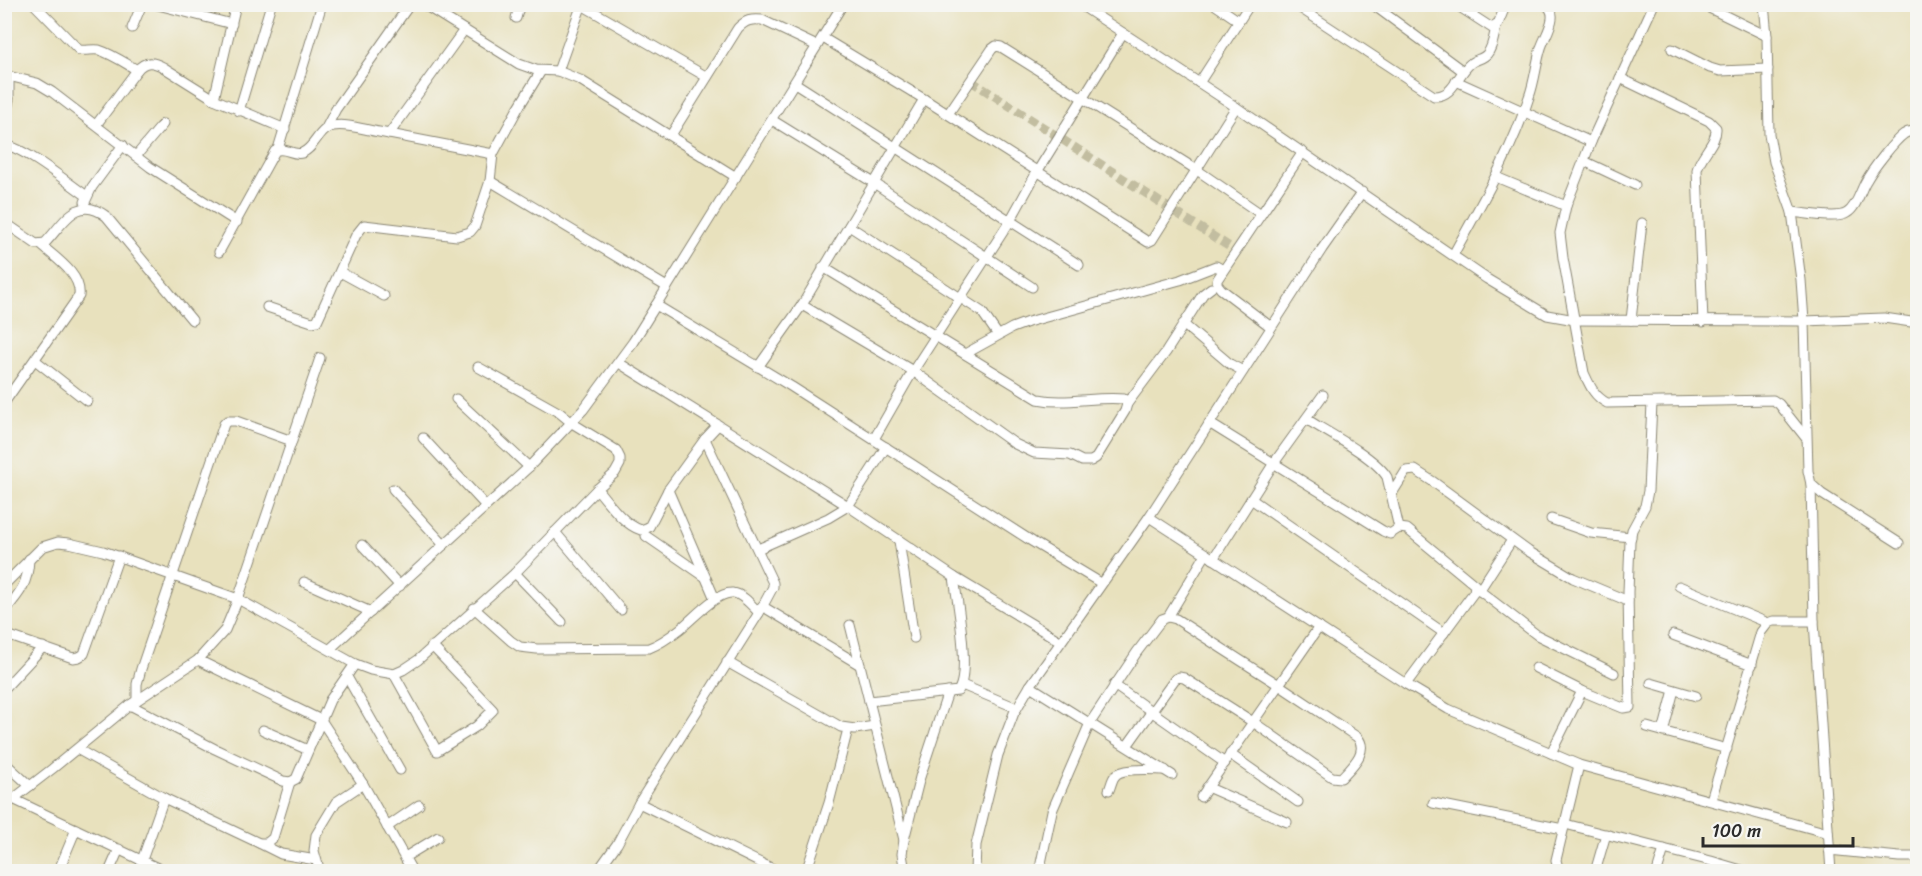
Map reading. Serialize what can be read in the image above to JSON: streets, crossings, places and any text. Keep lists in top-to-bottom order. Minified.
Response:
{"scale_bar":"100 m"}
